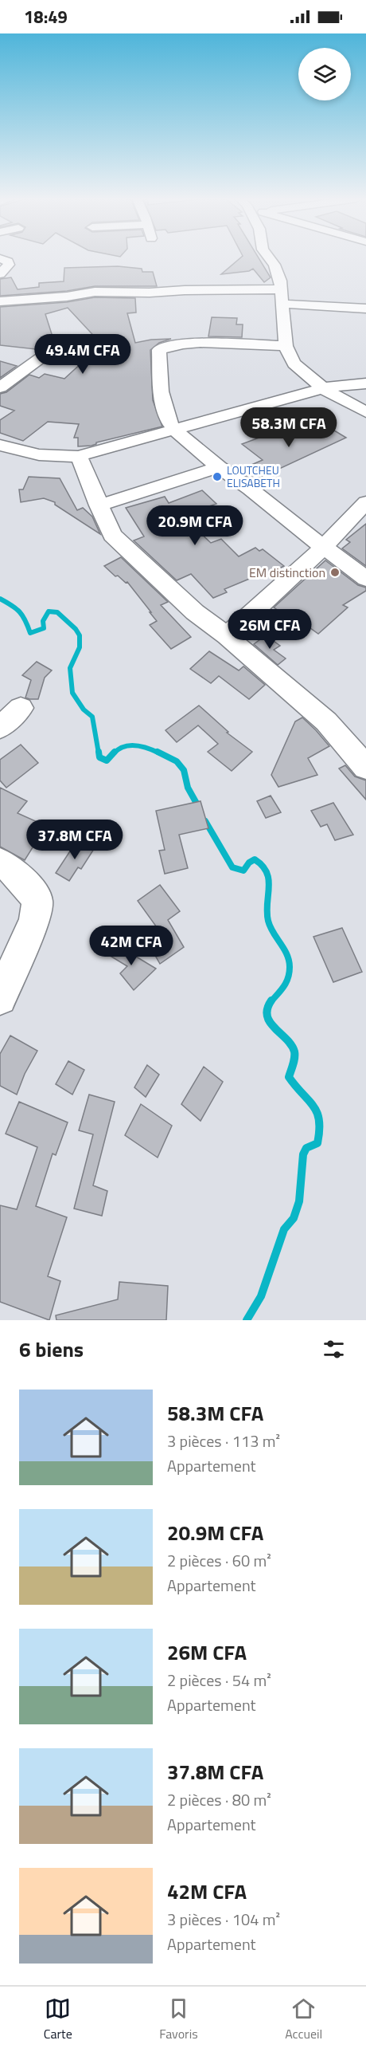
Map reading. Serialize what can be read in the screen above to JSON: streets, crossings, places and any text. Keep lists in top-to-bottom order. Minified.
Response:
{"places":["LOUTCHEU ELISABETH","EM distinction"],"page":{"status":"18:49","price":["49.4M CFA","58.3M CFA","20.9M CFA","26M CFA","37.8M CFA","42M CFA"],"heading":"6 biens","list":[{"name":"58.3M CFA","note":"3 pièces · 113 m² · Appartement"},{"name":"20.9M CFA","note":"2 pièces · 60 m² · Appartement"},{"name":"26M CFA","note":"2 pièces · 54 m² · Appartement"},{"name":"37.8M CFA","note":"2 pièces · 80 m² · Appartement"},{"name":"42M CFA","note":"3 pièces · 104 m² · Appartement"}],"tabs":["Carte","Favoris","Accueil"]}}
